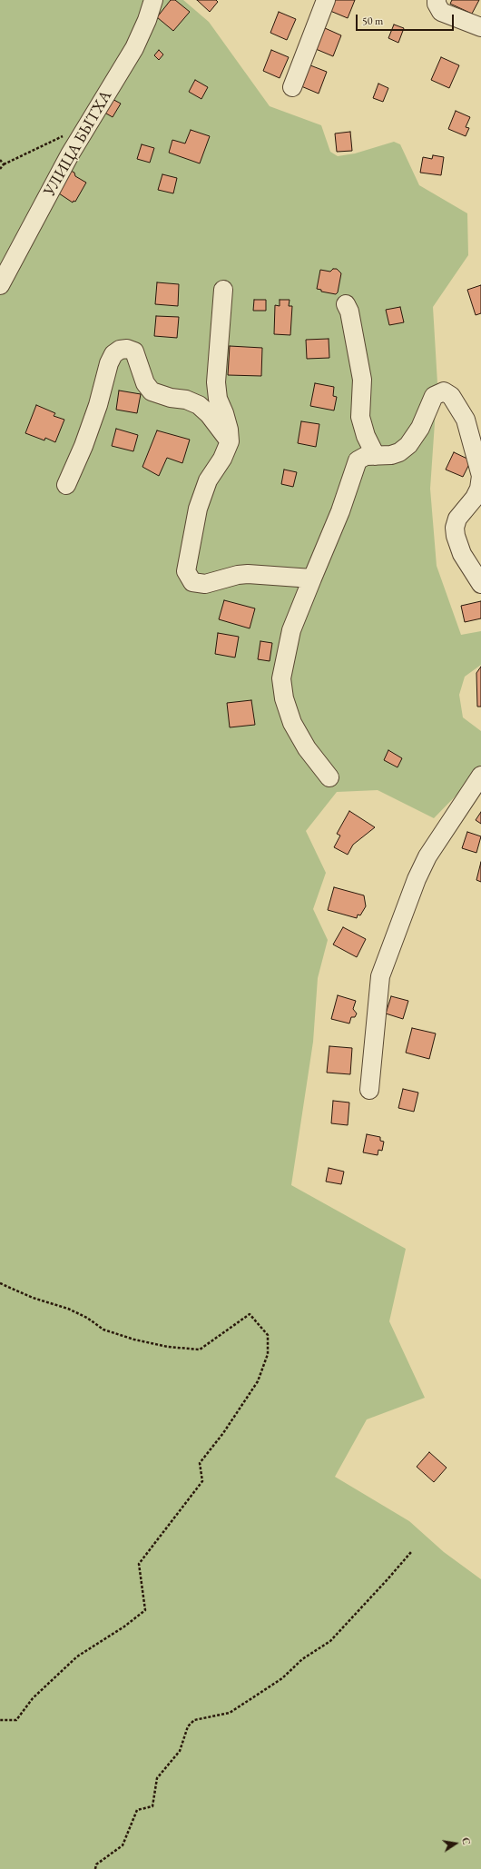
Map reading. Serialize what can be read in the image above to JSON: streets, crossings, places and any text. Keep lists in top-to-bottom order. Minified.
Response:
{"streets":{"street":["УЛИЦА БЫТХА"]},"scale_bar":"50 m","north":"right"}
